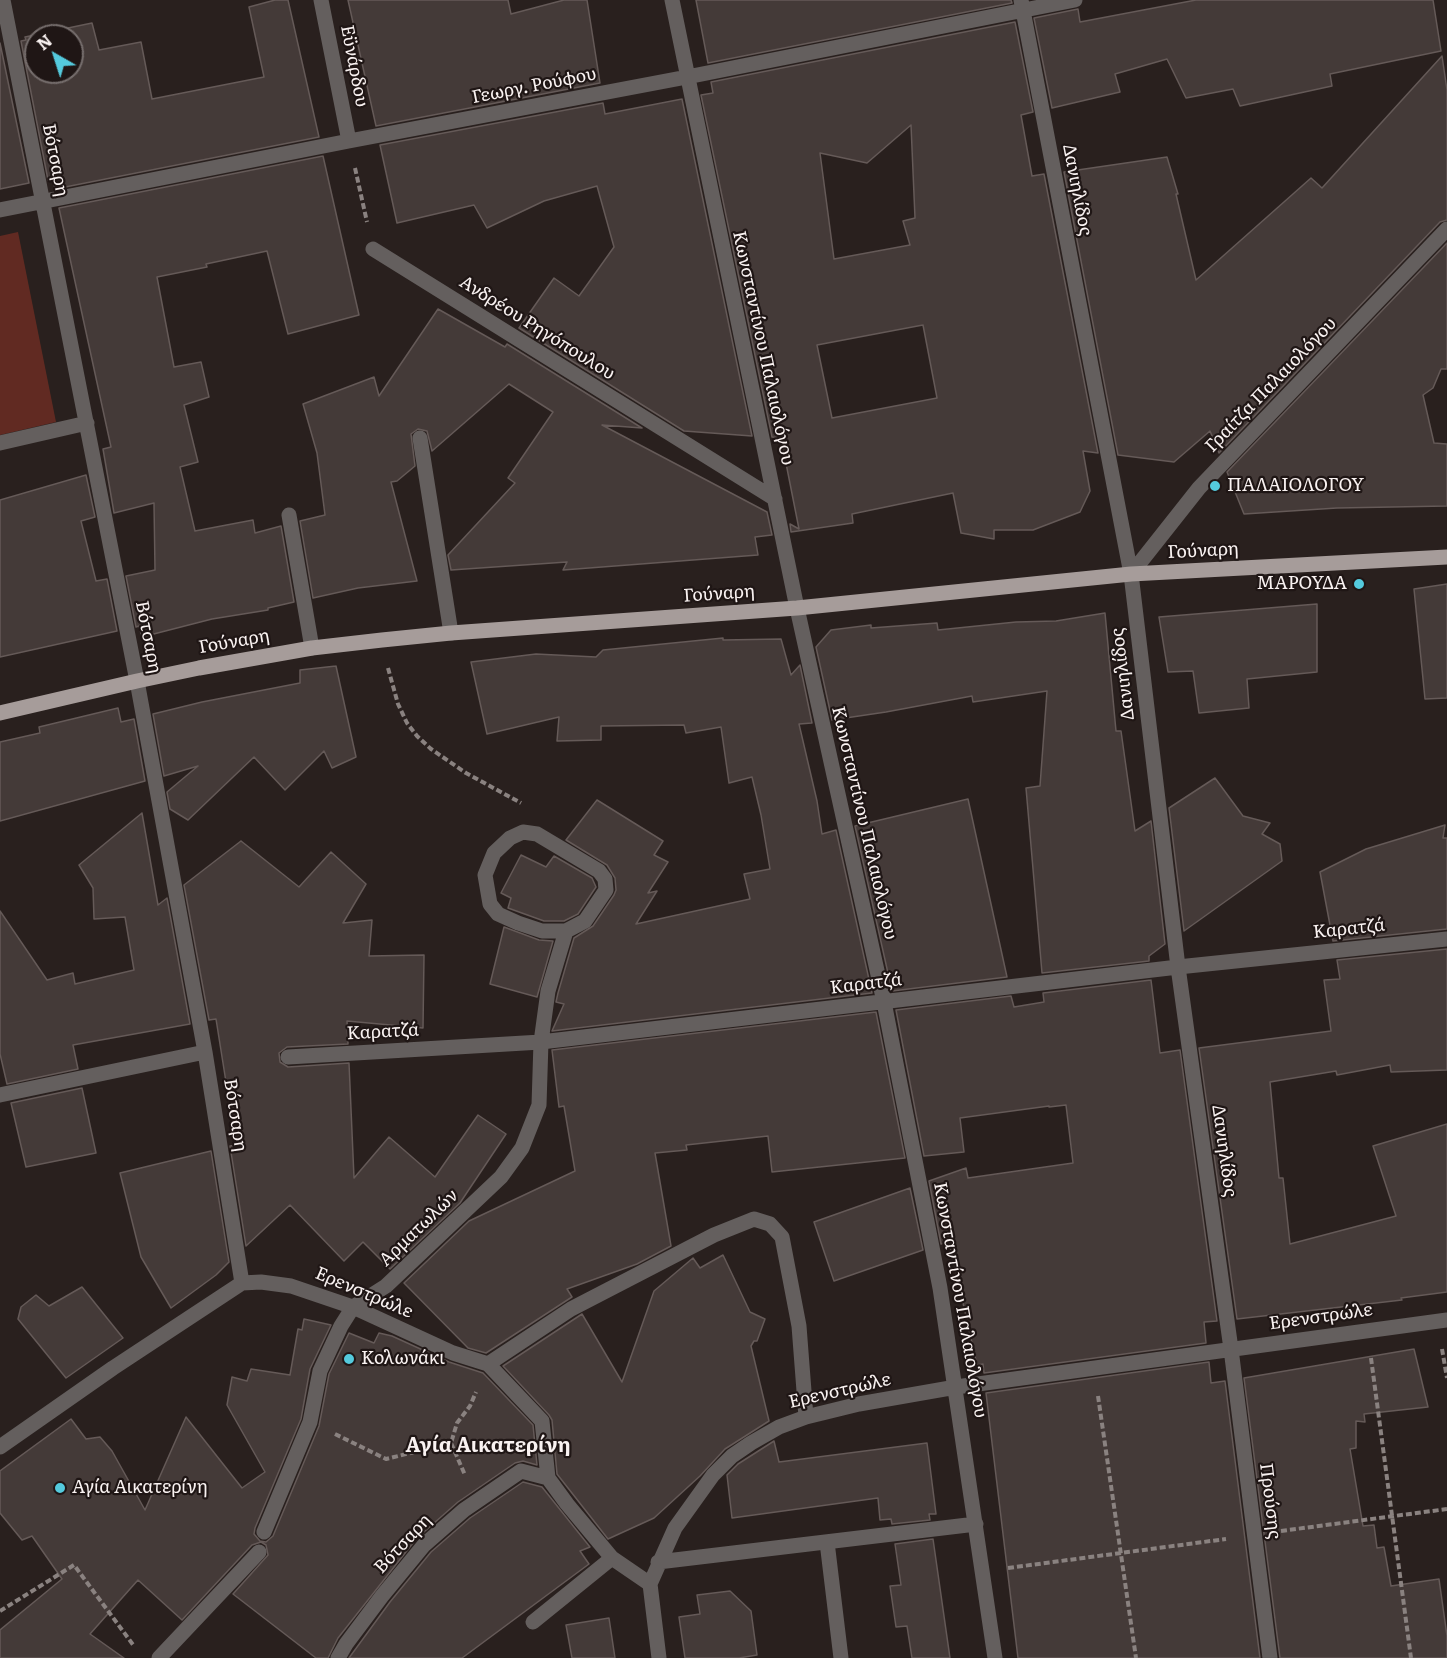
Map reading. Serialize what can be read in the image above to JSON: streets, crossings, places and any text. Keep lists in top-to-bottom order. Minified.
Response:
{"streets":{"main road":["Γούναρη"],"street":["Εϋνάρδου","Γεωργ. Ρούφου","Βότσαρη","Δανιηλίδος","Ανδρέου Ρηγόπουλου","Κωνσταντίνου Παλαιολόγου","Γραίτζα Παλαιολόγου","Καρατζά","Αρματωλών","Ερενστρώλε","Προύσης"]},"crossings":[["Εϋνάρδου","Γεωργ. Ρούφου"],["Γεωργ. Ρούφου","Βότσαρη"],["Γεωργ. Ρούφου","Δανιηλίδος"],["Γεωργ. Ρούφου","Κωνσταντίνου Παλαιολόγου"],["Βότσαρη","Γούναρη"],["Βότσαρη","Ερενστρώλε"],["Δανιηλίδος","Γραίτζα Παλαιολόγου"],["Δανιηλίδος","Γούναρη"],["Δανιηλίδος","Καρατζά"],["Δανιηλίδος","Ερενστρώλε"],["Δανιηλίδος","Προύσης"],["Ανδρέου Ρηγόπουλου","Κωνσταντίνου Παλαιολόγου"],["Κωνσταντίνου Παλαιολόγου","Γούναρη"],["Κωνσταντίνου Παλαιολόγου","Καρατζά"],["Κωνσταντίνου Παλαιολόγου","Ερενστρώλε"],["Γραίτζα Παλαιολόγου","Γούναρη"],["Καρατζά","Αρματωλών"],["Αρματωλών","Ερενστρώλε"],["Ερενστρώλε","Προύσης"]],"districts":["Αγία Αικατερίνη"],"places":["ΠΑΛΑΙΟΛΟΓΟΥ","ΜΑΡΟΥΔΑ","Κολωνάκι","Αγία Αικατερίνη"],"north":"top left"}
